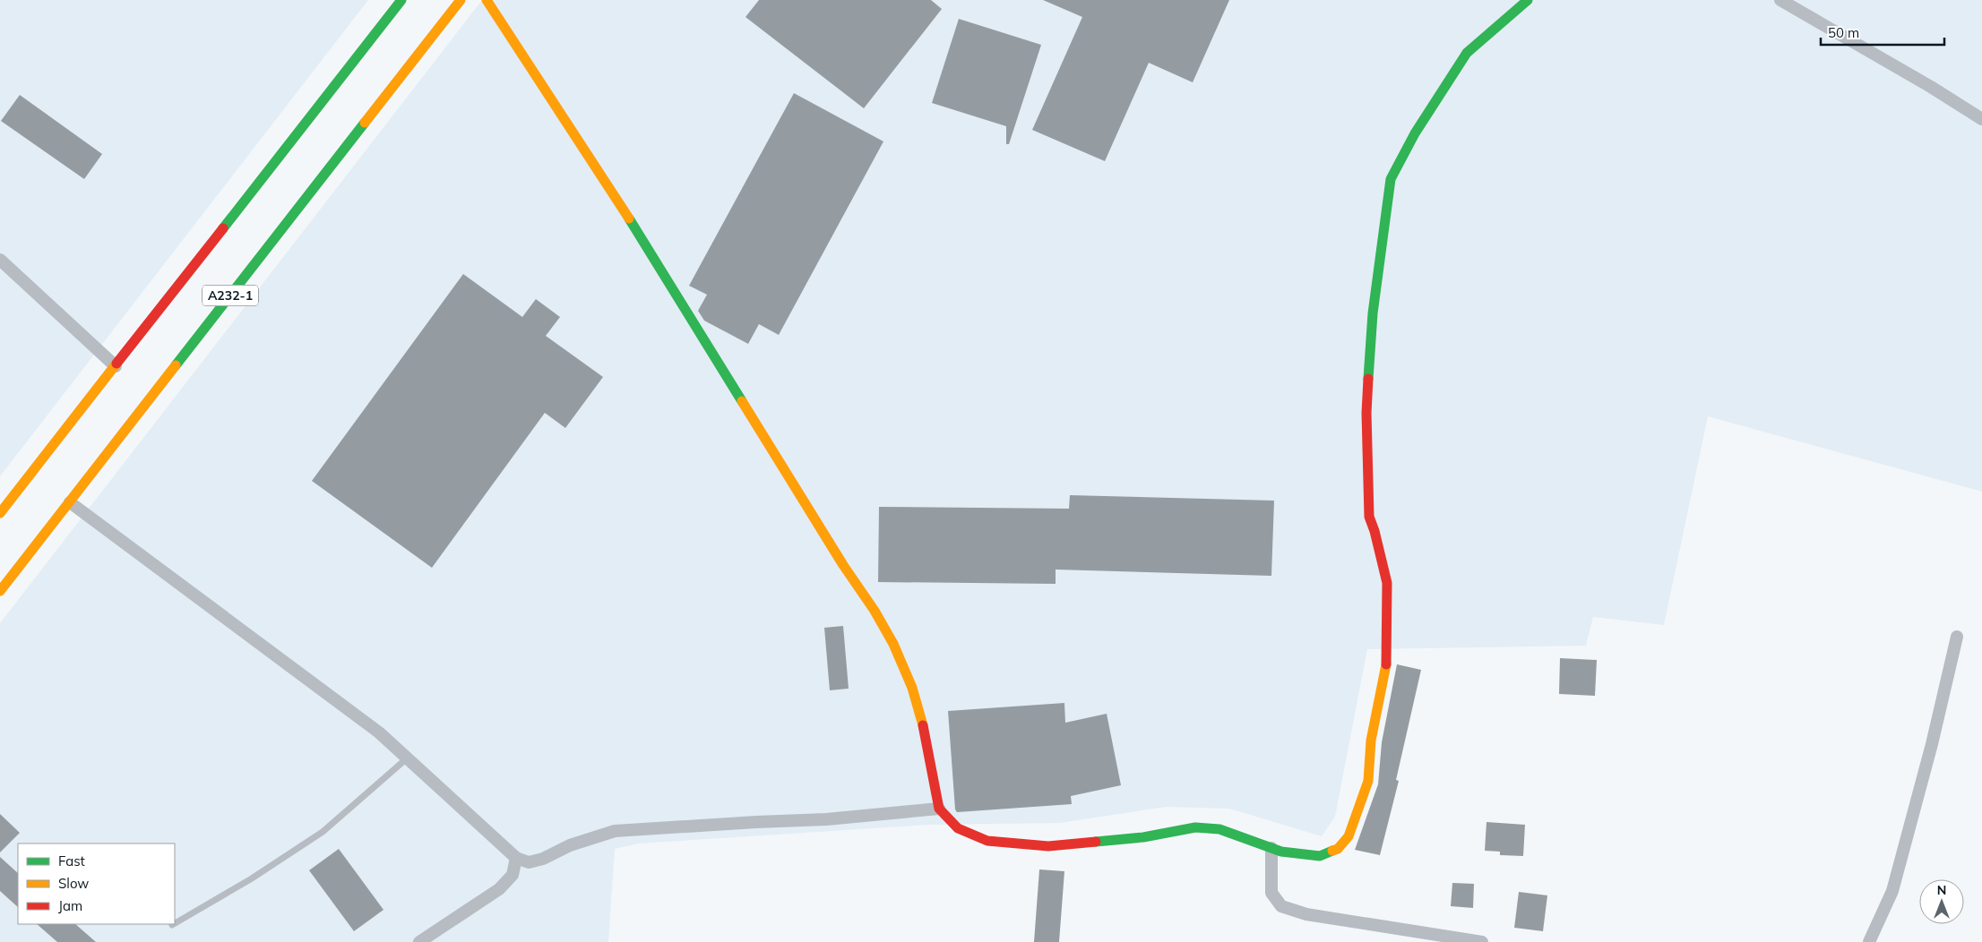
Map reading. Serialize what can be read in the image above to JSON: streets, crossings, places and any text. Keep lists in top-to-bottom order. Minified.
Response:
{"streets":{"main road":["A232-1"]},"legend":["Fast","Slow","Jam"],"scale_bar":"50 m","north":"top"}
